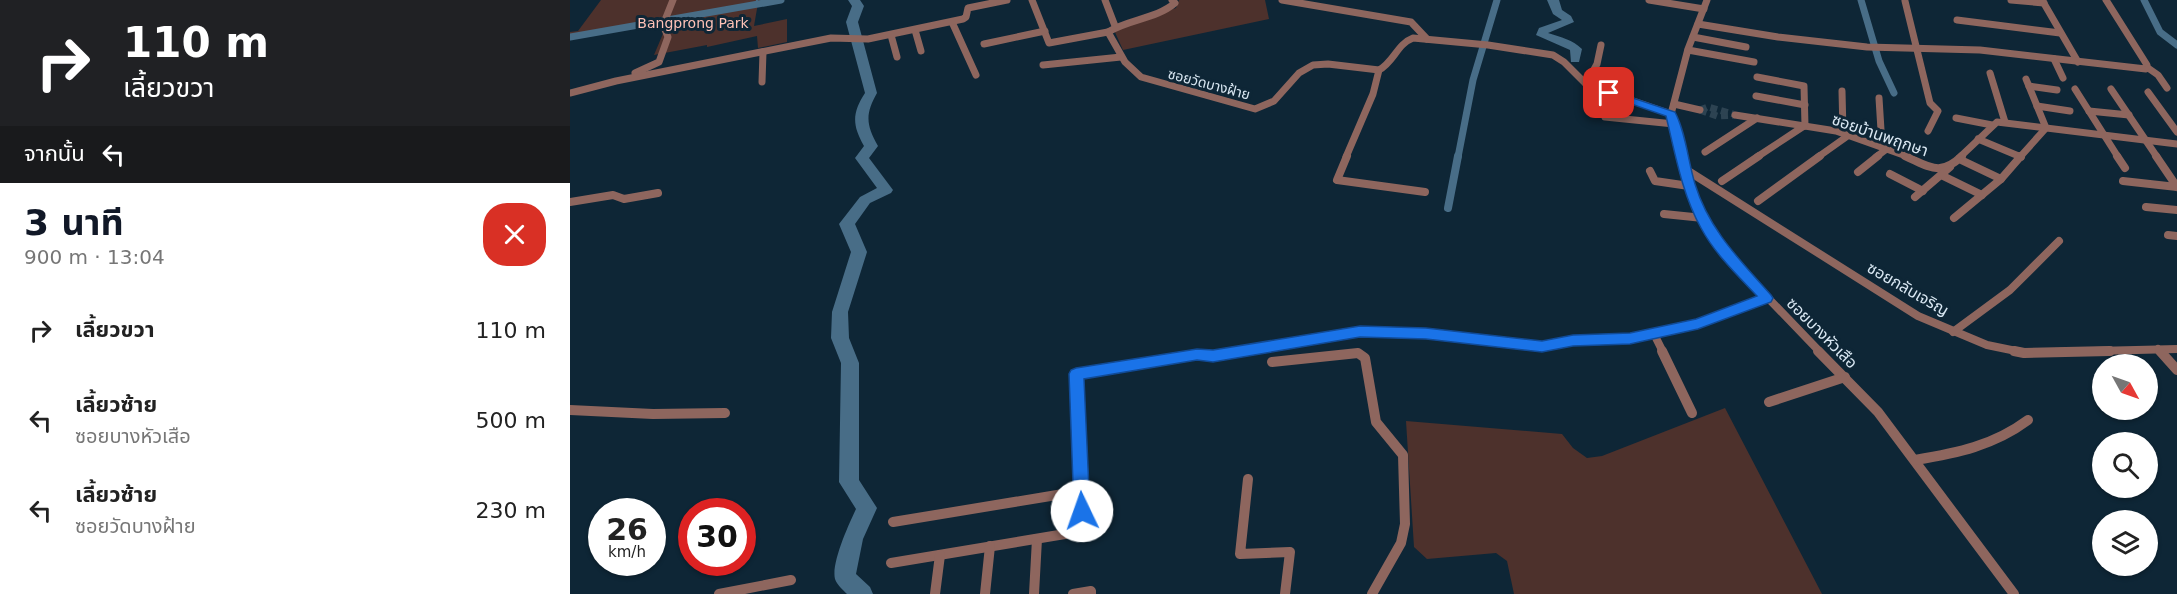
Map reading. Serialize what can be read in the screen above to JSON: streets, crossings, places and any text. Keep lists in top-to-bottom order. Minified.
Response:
{"streets":{"street":["ซอยวัดบางฝ้าย","ซอยบ้านพฤกษา","ซอยกลับเจริญ","ซอยบางหัวเสือ"]},"crossings":[["ซอยกลับเจริญ","ซอยบางหัวเสือ"]],"parks":["Bangprong Park"],"north":"bottom right","page":{"turn":["110 m","เลี้ยวขวา"],"then":"จากนั้น","heading":["3 นาที","900 m · 13:04"],"list":[{"name":"เลี้ยวขวา","value":"110 m"},{"name":"เลี้ยวซ้าย","note":"ซอยบางหัวเสือ","value":"500 m"},{"name":"เลี้ยวซ้าย","note":"ซอยวัดบางฝ้าย","value":"230 m"}],"speed":"26 km/h","limit":"30"}}
